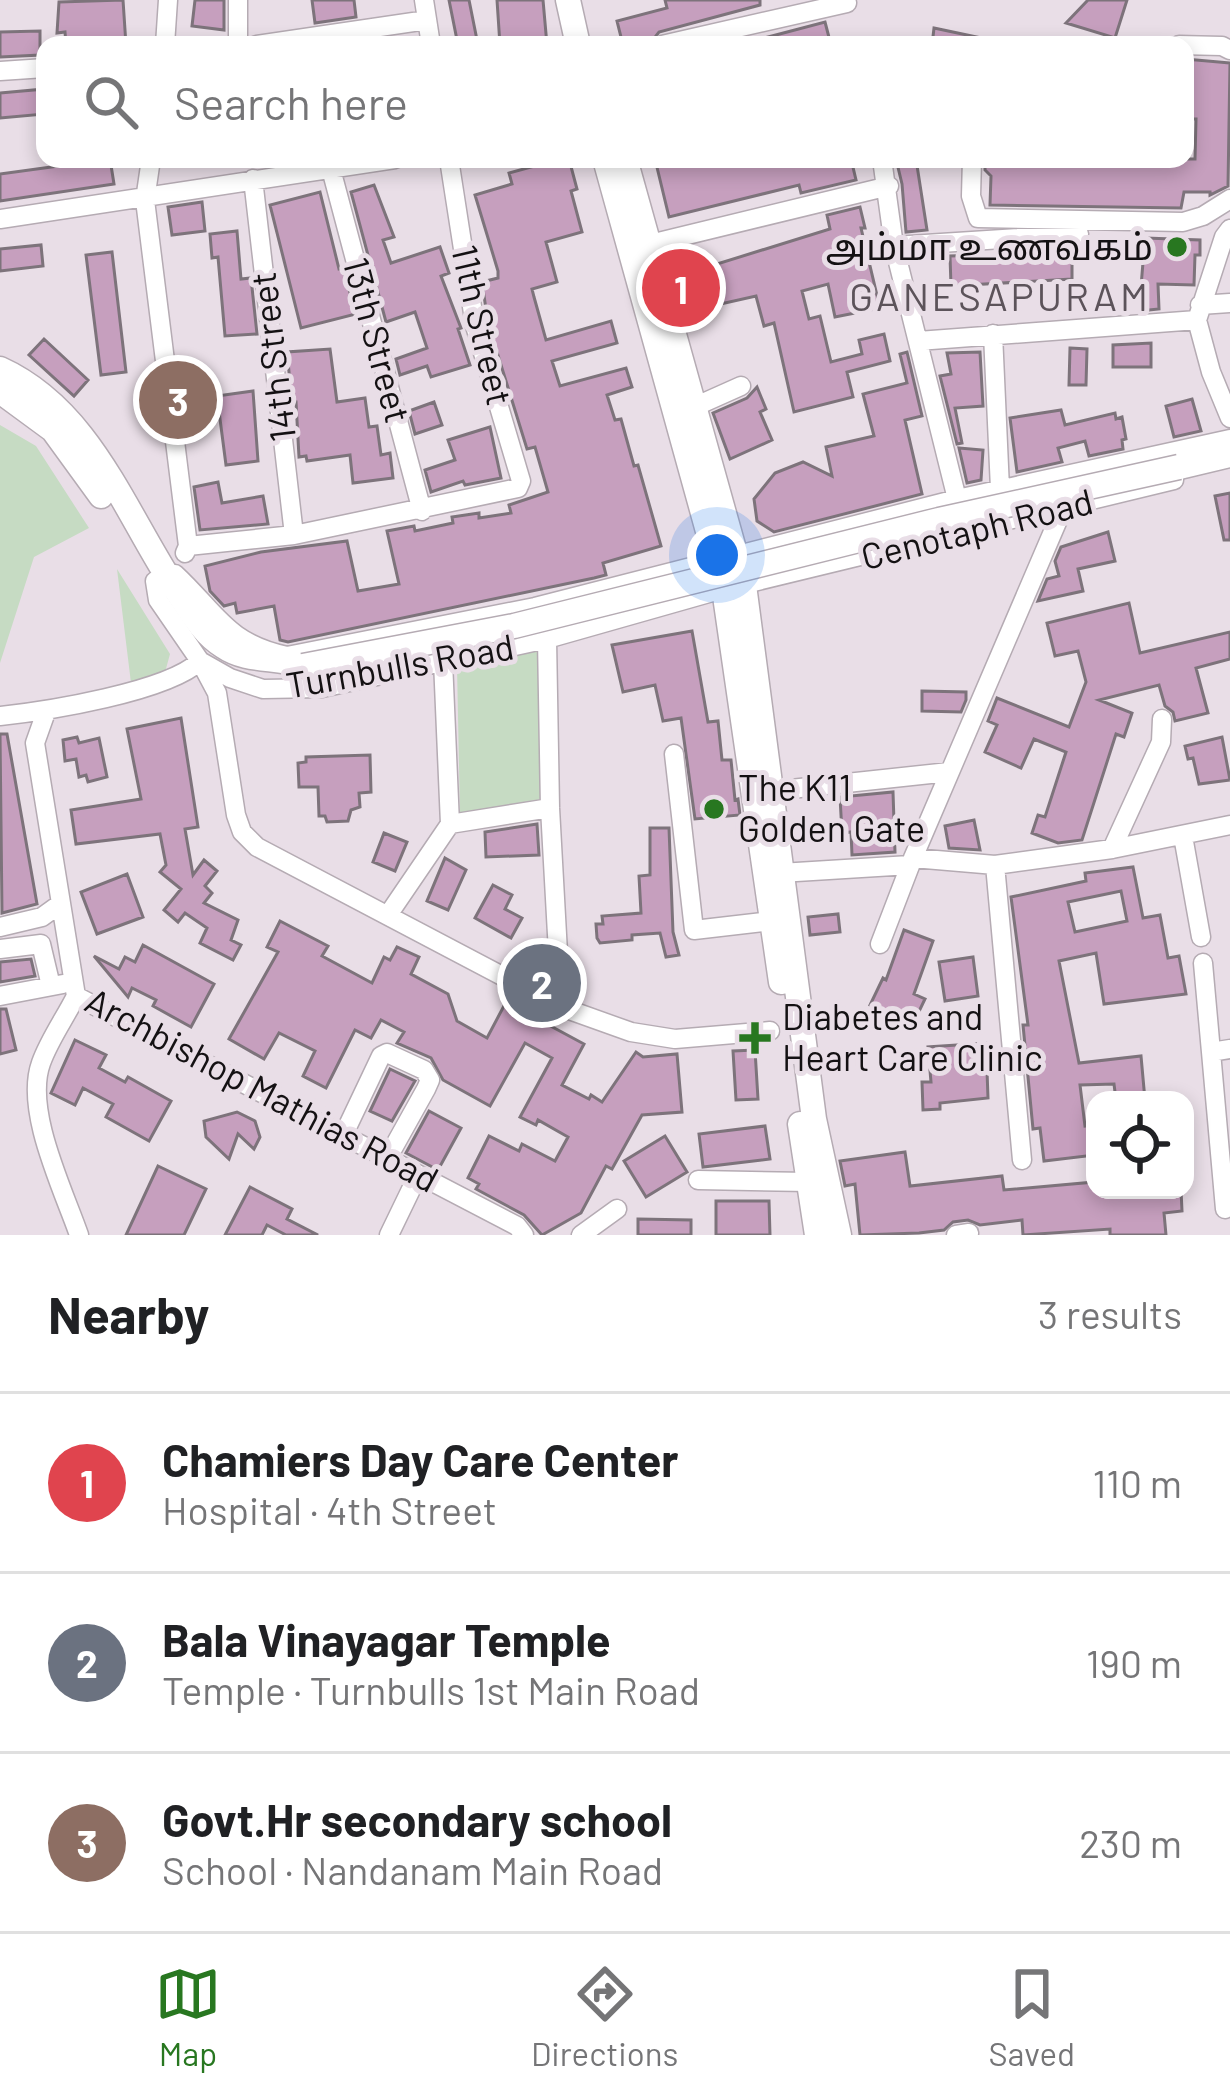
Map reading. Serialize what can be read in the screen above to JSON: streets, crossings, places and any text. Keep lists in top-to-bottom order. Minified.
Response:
{"streets":{"main road":["Turnbulls Road"],"street":["11th Street","13th Street","14th Street","Cenotaph Road","Archbishop Mathias Road"]},"crossings":[["11th Street","13th Street"],["Cenotaph Road","Turnbulls Road"]],"districts":["GANESAPURAM"],"places":{"other":["அம்மா உணவகம்","The K11 Golden Gate"],"health":["Diabetes and Heart Care Clinic"]},"page":{"search":"Search here","pins":["1","3","2"],"heading":["Nearby","3 results"],"list":[{"mark":"1","name":"Chamiers Day Care Center","note":"Hospital · 4th Street","value":"110 m"},{"mark":"2","name":"Bala Vinayagar Temple","note":"Temple · Turnbulls 1st Main Road","value":"190 m"},{"mark":"3","name":"Govt.Hr secondary school","note":"School · Nandanam Main Road","value":"230 m"}],"nav":["Map","Directions","Saved"]}}
